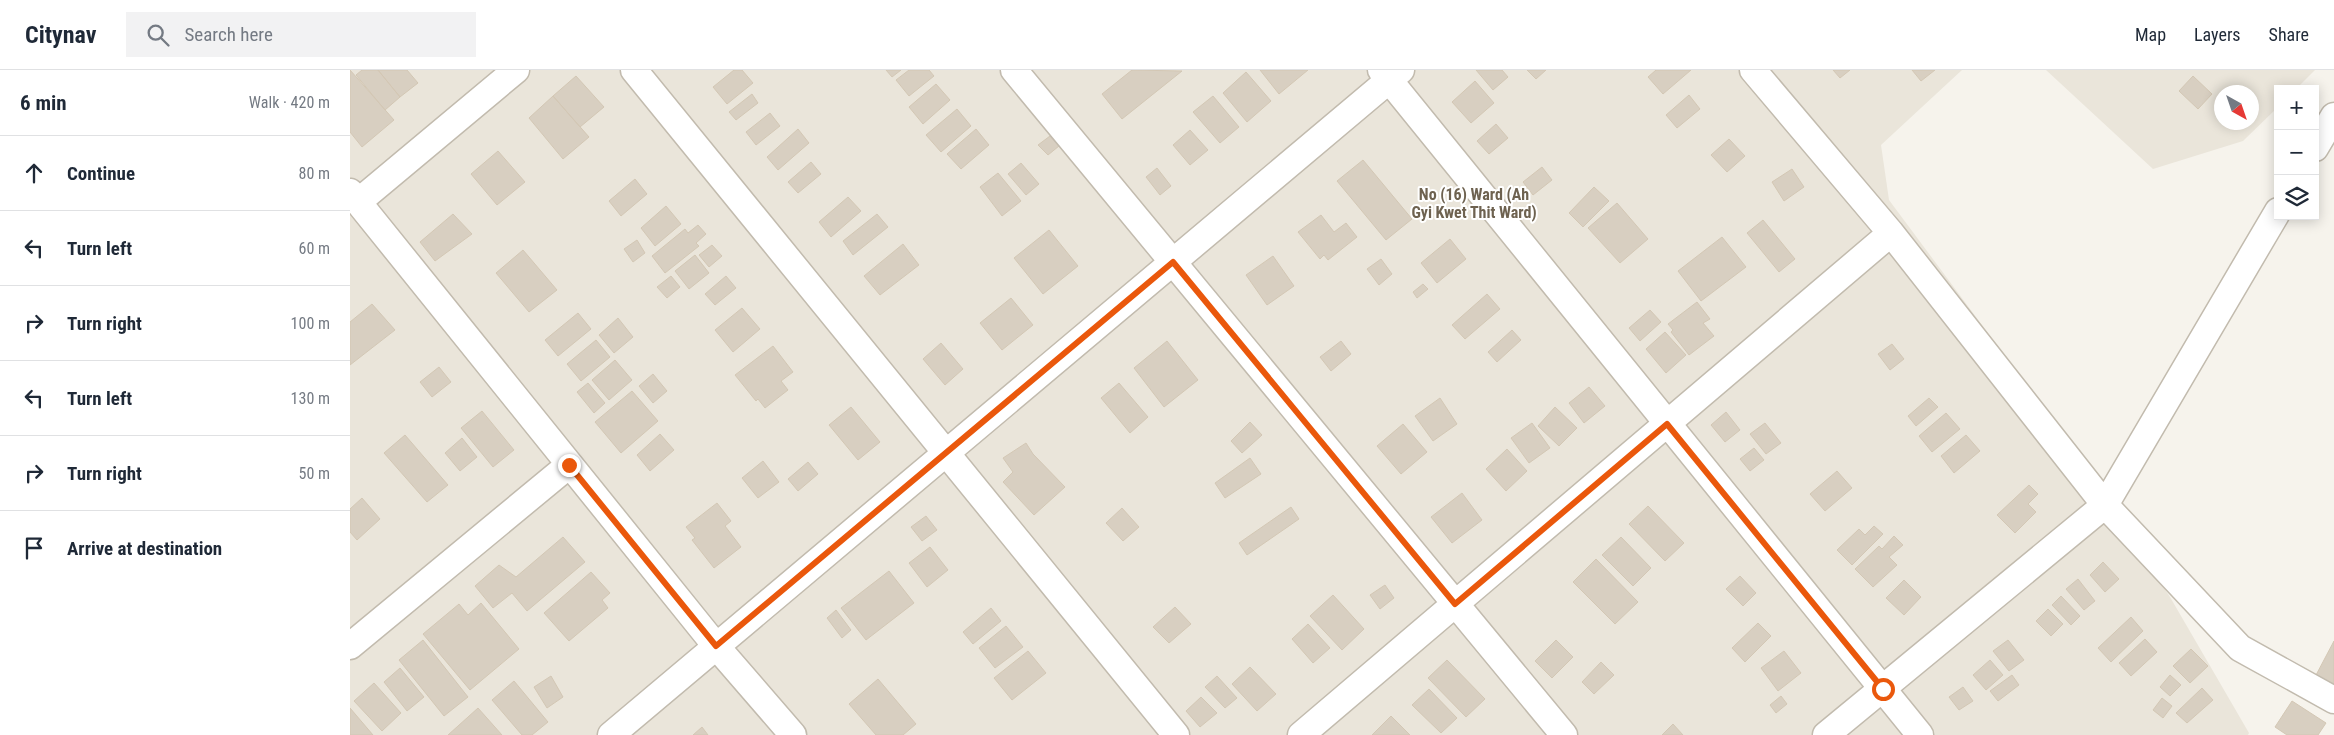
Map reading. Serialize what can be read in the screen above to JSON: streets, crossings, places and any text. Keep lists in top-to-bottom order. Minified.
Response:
{"districts":["No (16) Ward (Ah Gyi Kwet Thit Ward)"],"north":"bottom right","page":{"header":"Citynav","search":"Search here","nav":["Map","Layers","Share"],"heading":["6 min","Walk · 420 m"],"map_buttons":["+","−"],"list":[["Continue","80 m"],["Turn left","60 m"],["Turn right","100 m"],["Turn left","130 m"],["Turn right","50 m"],"Arrive at destination"]}}
